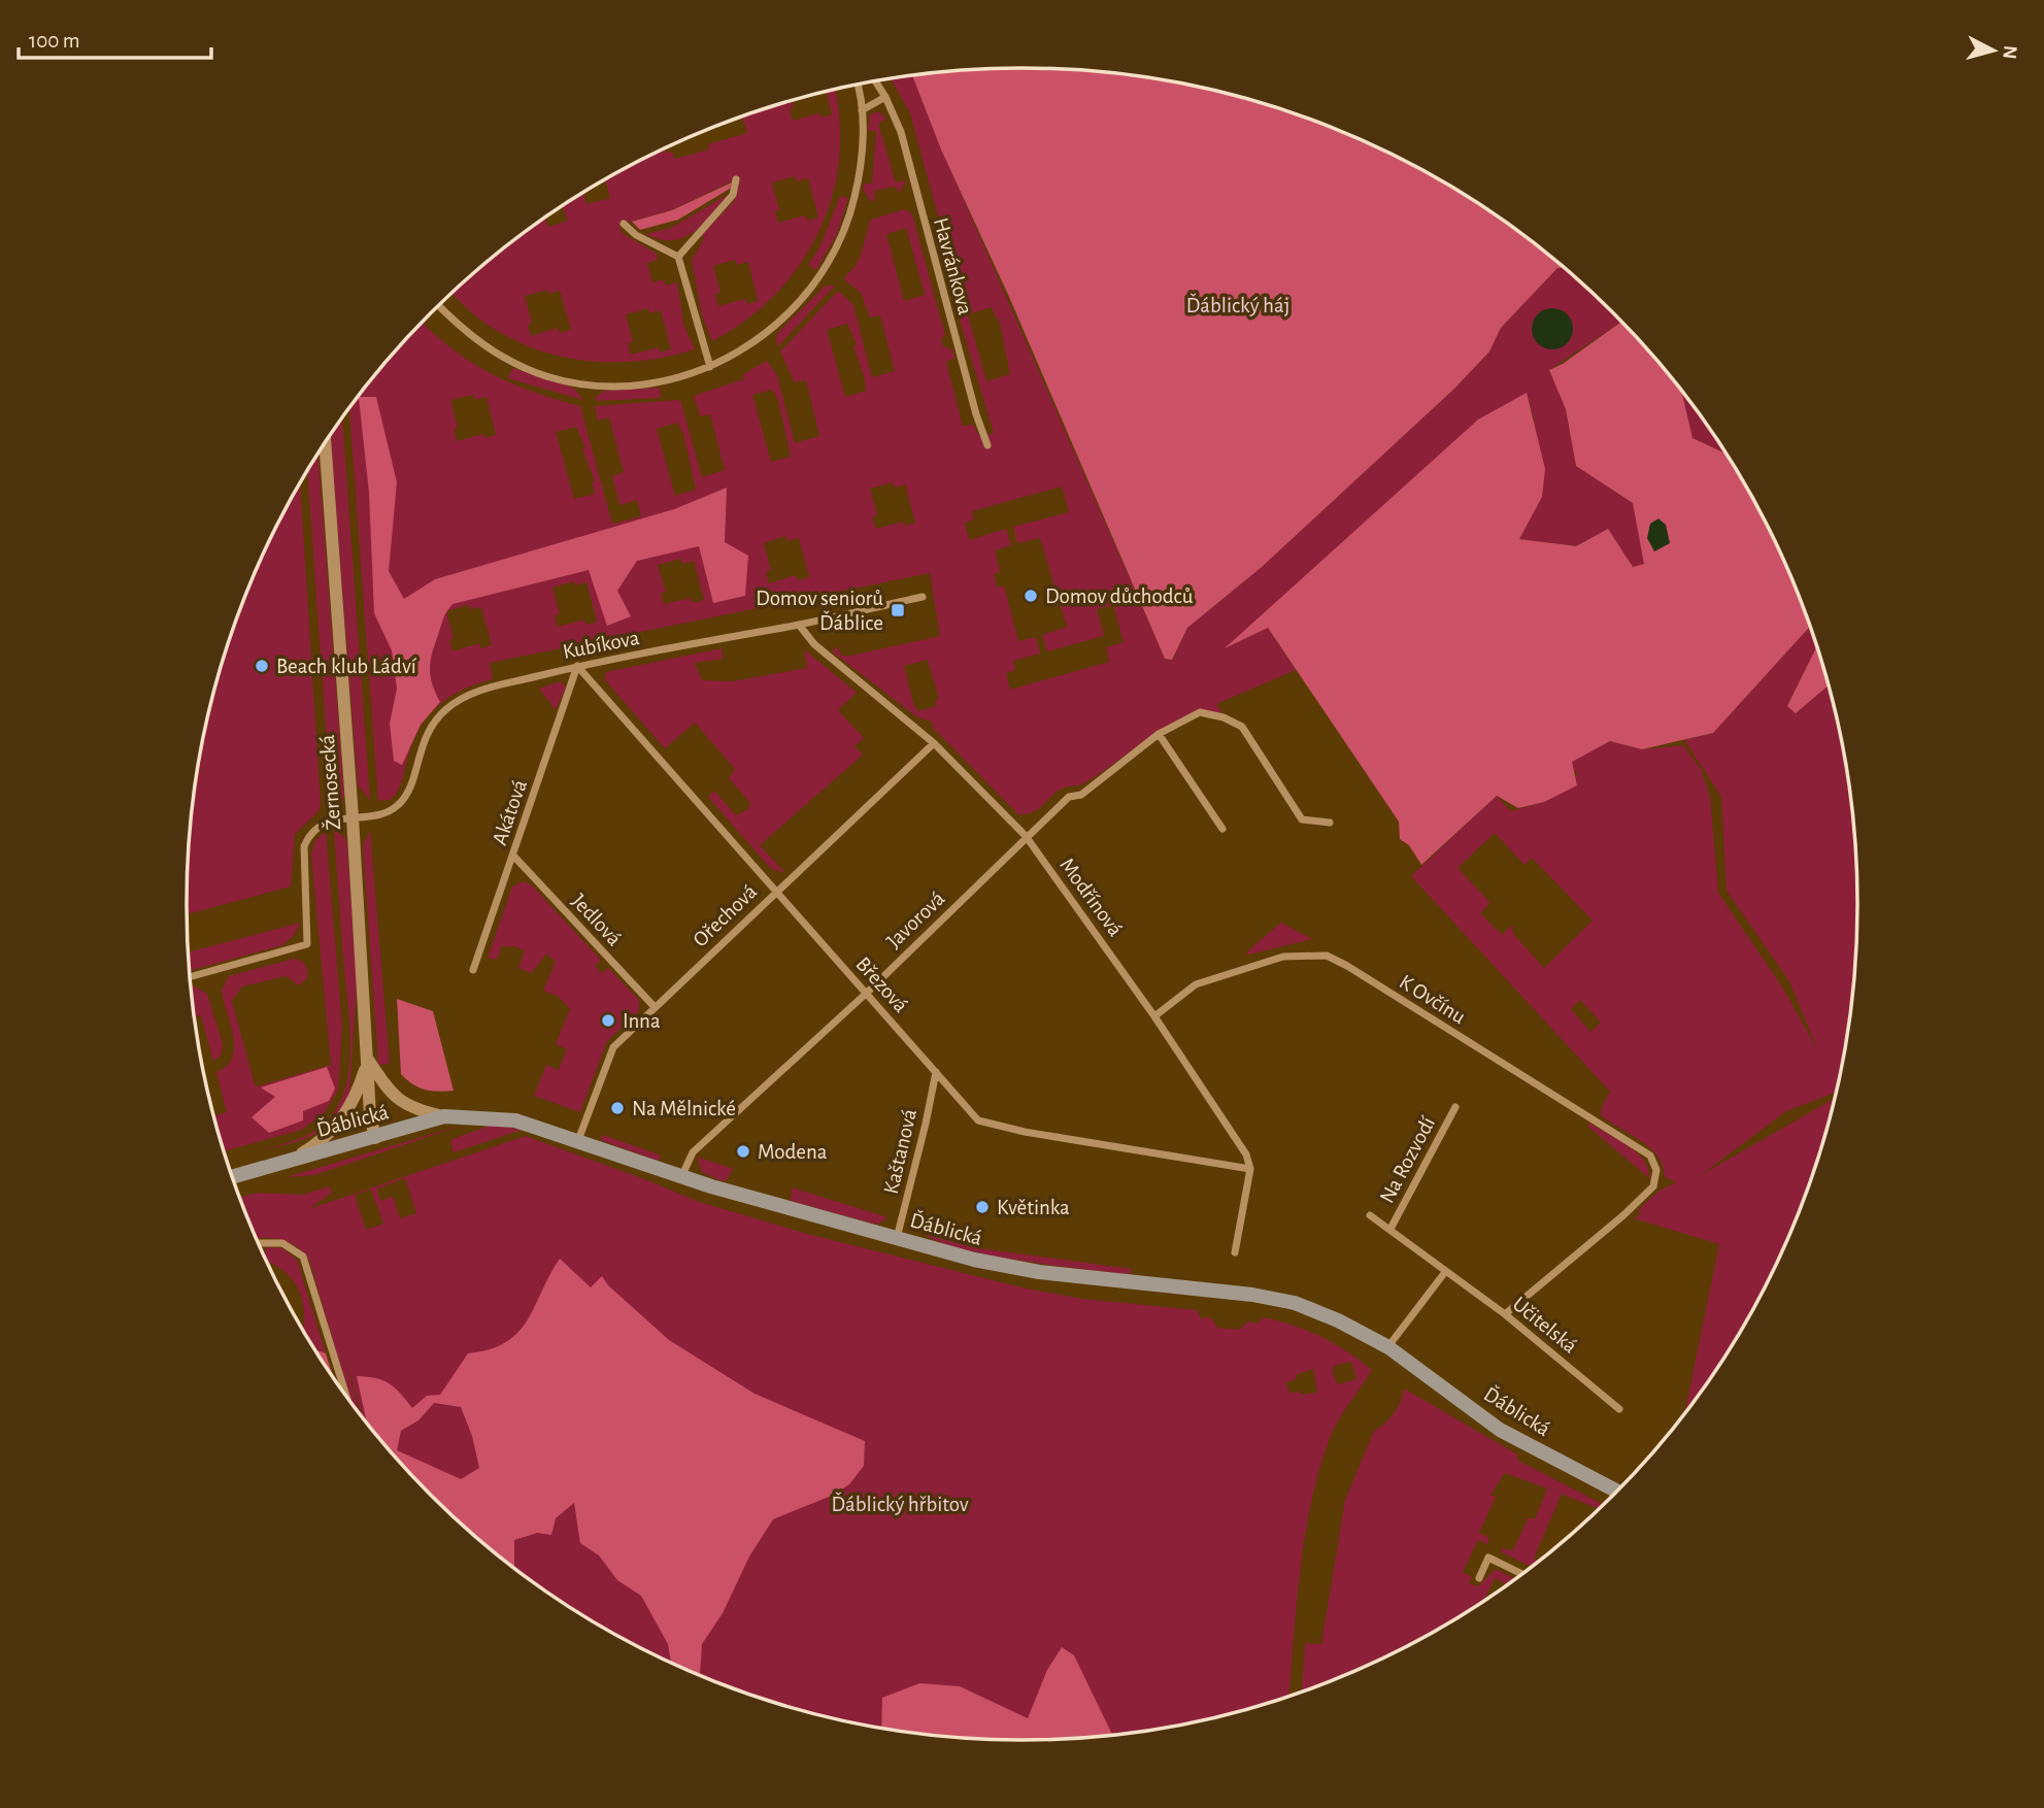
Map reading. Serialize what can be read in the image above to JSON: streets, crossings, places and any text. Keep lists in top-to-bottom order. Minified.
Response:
{"streets":{"main road":["Ďáblická"],"street":["Havránkova","Kubíkova","Žernosecká","Akátová","Modřínová","Ořechová","Jedlová","Javorová","Březová","K Ovčínu","Kaštanová","Na Rozvodí","Učitelská"]},"crossings":[["Kubíkova","Žernosecká"],["Kubíkova","Akátová"],["Kubíkova","Modřínová"],["Kubíkova","Březová"],["Žernosecká","Ďáblická"],["Akátová","Jedlová"],["Akátová","Březová"],["Modřínová","Ořechová"],["Modřínová","Javorová"],["Modřínová","Březová"],["Modřínová","K Ovčínu"],["Ořechová","Jedlová"],["Ořechová","Březová"],["Ořechová","Ďáblická"],["Javorová","Březová"],["Javorová","Ďáblická"],["Březová","Kaštanová"],["K Ovčínu","Učitelská"],["Ďáblická","Kaštanová"],["Na Rozvodí","Učitelská"]],"parks":["Ďáblický háj","Ďáblický hřbitov"],"places":{"other":["Domov důchodců","Beach klub Ládví","Inna","Na Mělnické","Modena","Květinka"],"transit":["Domov seniorů Ďáblice"]},"scale_bar":"100 m","north":"right"}
